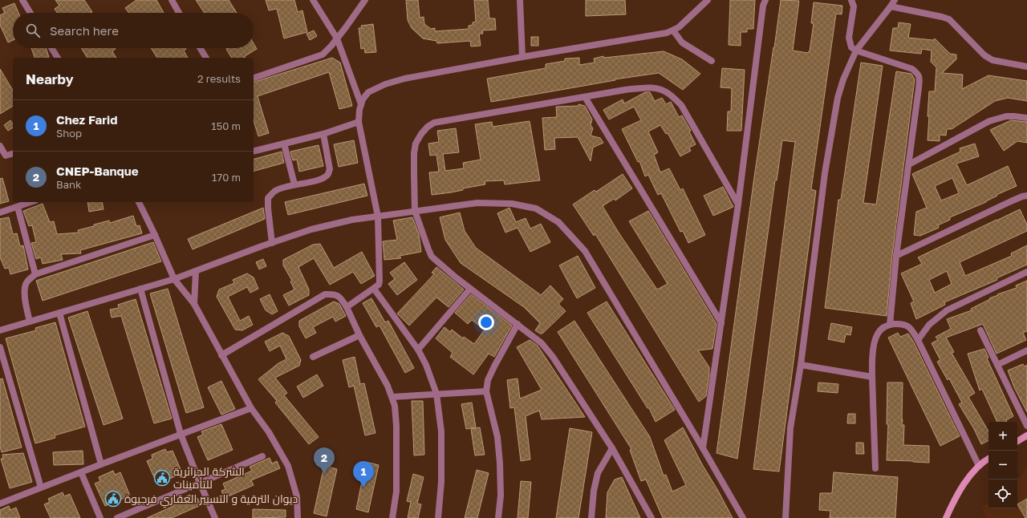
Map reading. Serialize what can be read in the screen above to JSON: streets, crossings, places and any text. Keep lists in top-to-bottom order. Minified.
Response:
{"places":{"public building":["الشركة الجزائرية للتأمينات","ديوان الترقية و التسيير العقاري فرجيوة"]},"page":{"search":"Search here","heading":["Nearby","2 results"],"list":[{"mark":"1","name":"Chez Farid","note":"Shop","value":"150 m"},{"mark":"2","name":"CNEP-Banque","note":"Bank","value":"170 m"}],"map_buttons":["+","−"],"pins":["2","1"]}}
